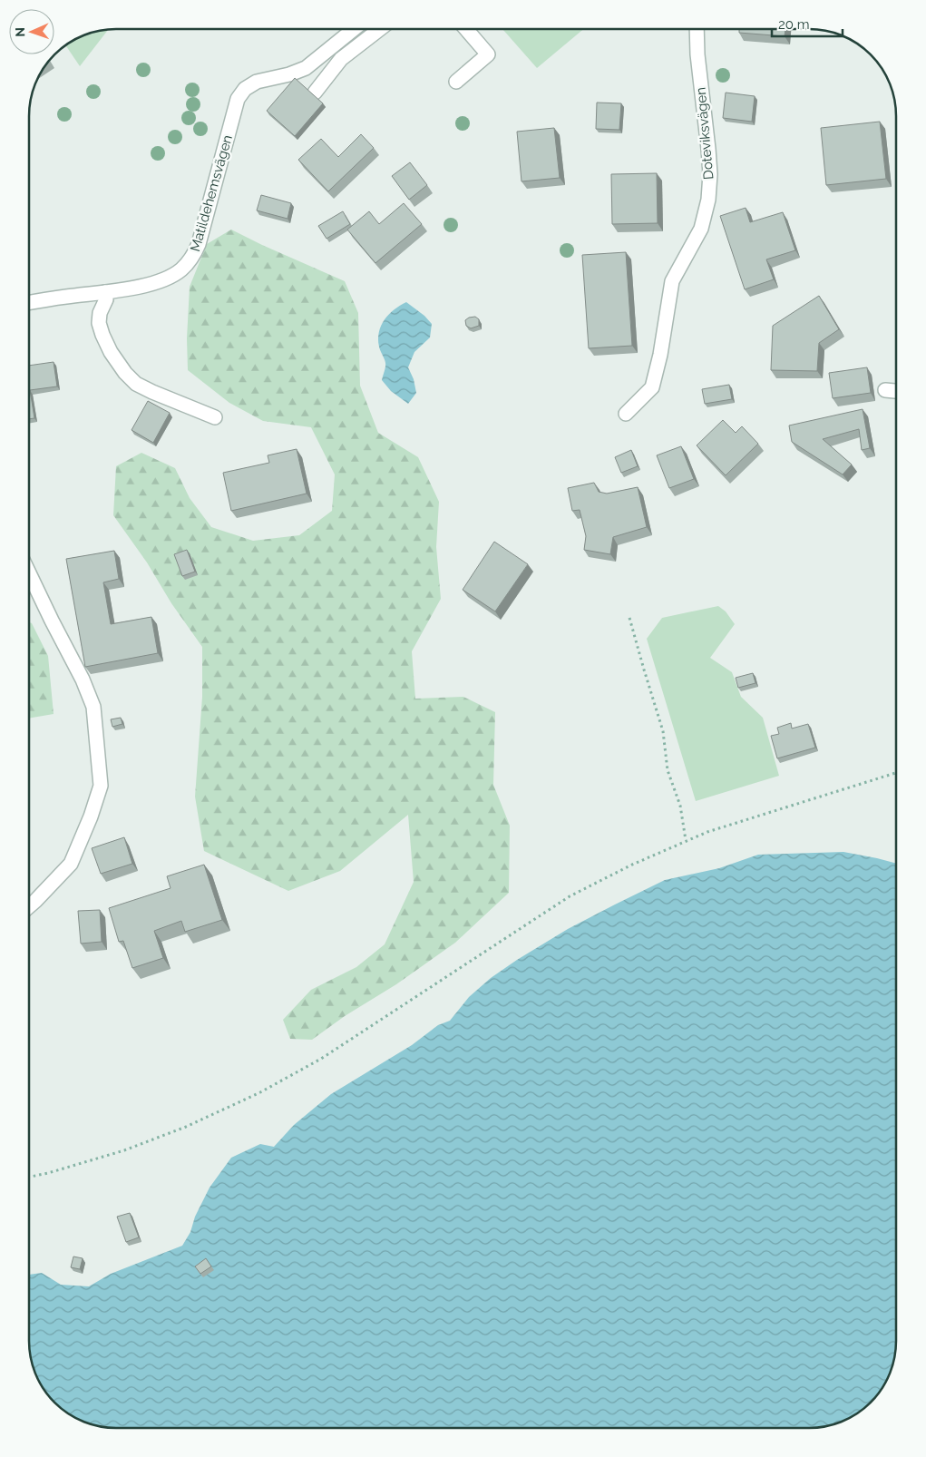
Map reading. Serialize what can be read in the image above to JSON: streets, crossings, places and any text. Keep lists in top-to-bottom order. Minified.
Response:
{"streets":{"street":["Doteviksvägen","Matildehemsvägen"]},"scale_bar":"20 m","north":"left"}
